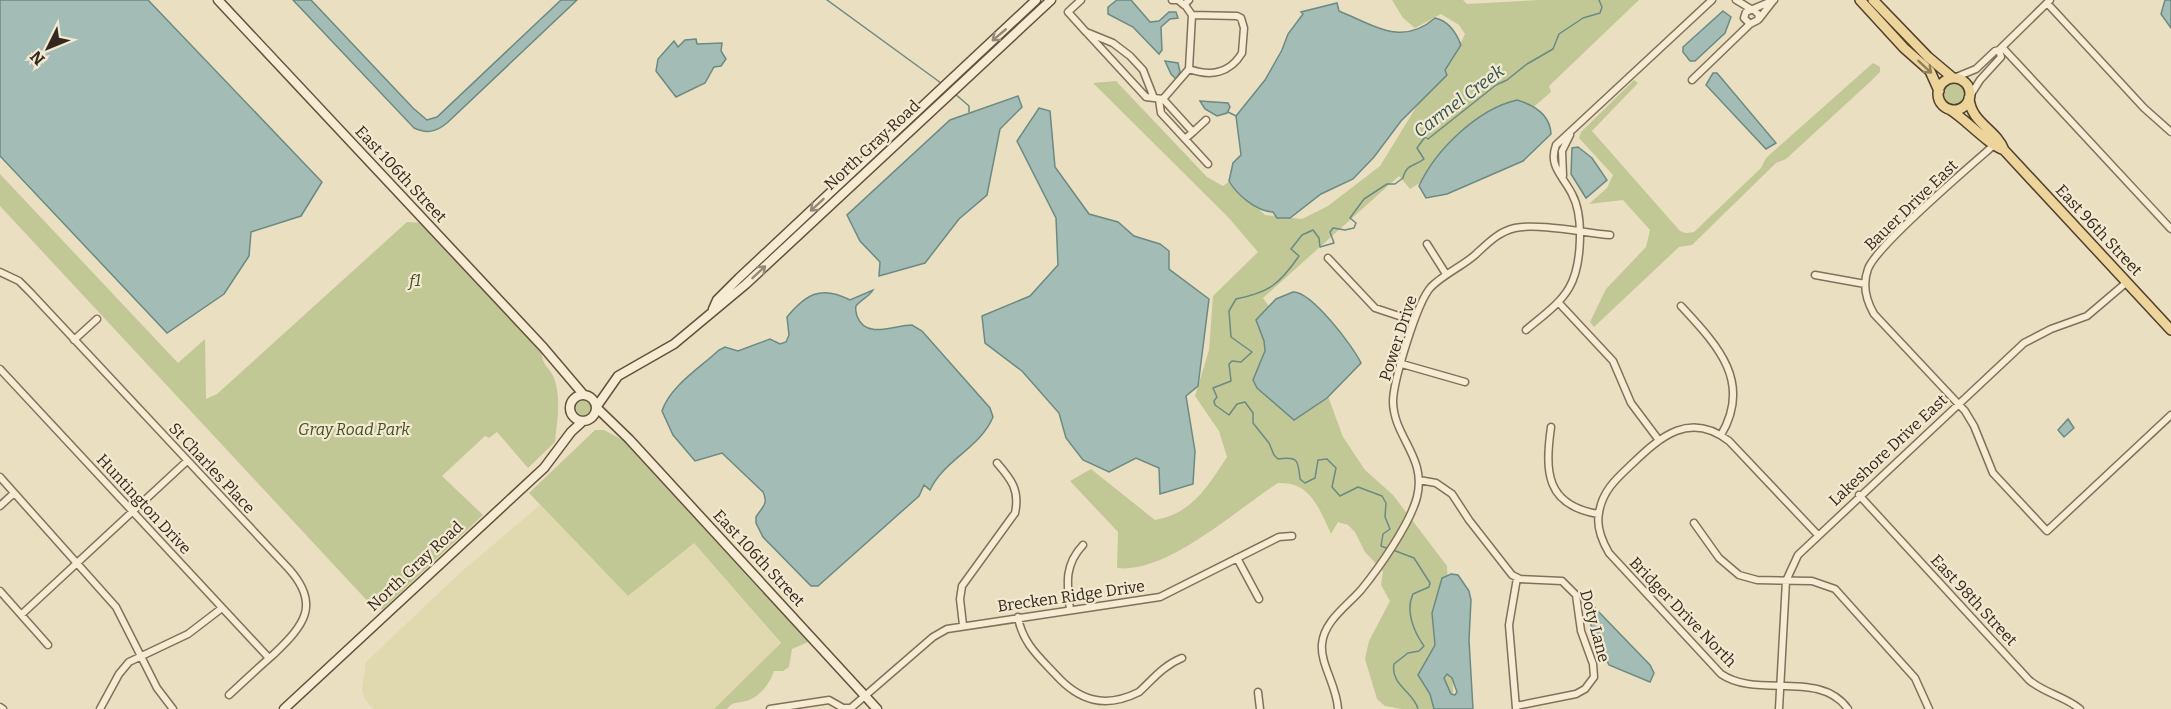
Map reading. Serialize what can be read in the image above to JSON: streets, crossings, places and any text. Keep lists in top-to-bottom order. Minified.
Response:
{"streets":{"main road":["East 96th Street"],"street":["North Gray Road","East 106th Street","Bauer Drive East","Power Drive","Lakeshore Drive East","St Charles Place","Huntington Drive","Brecken Ridge Drive","East 98th Street","Bridger Drive North","Doty Lane"]},"crossings":[["North Gray Road","East 106th Street"],["East 106th Street","Brecken Ridge Drive"],["Bauer Drive East","East 96th Street"],["East 96th Street","Lakeshore Drive East"],["Lakeshore Drive East","East 98th Street"],["Lakeshore Drive East","Bridger Drive North"],["St Charles Place","Huntington Drive"]],"water":["Carmel Creek"],"parks":["f1","Gray Road Park"],"north":"bottom left"}
